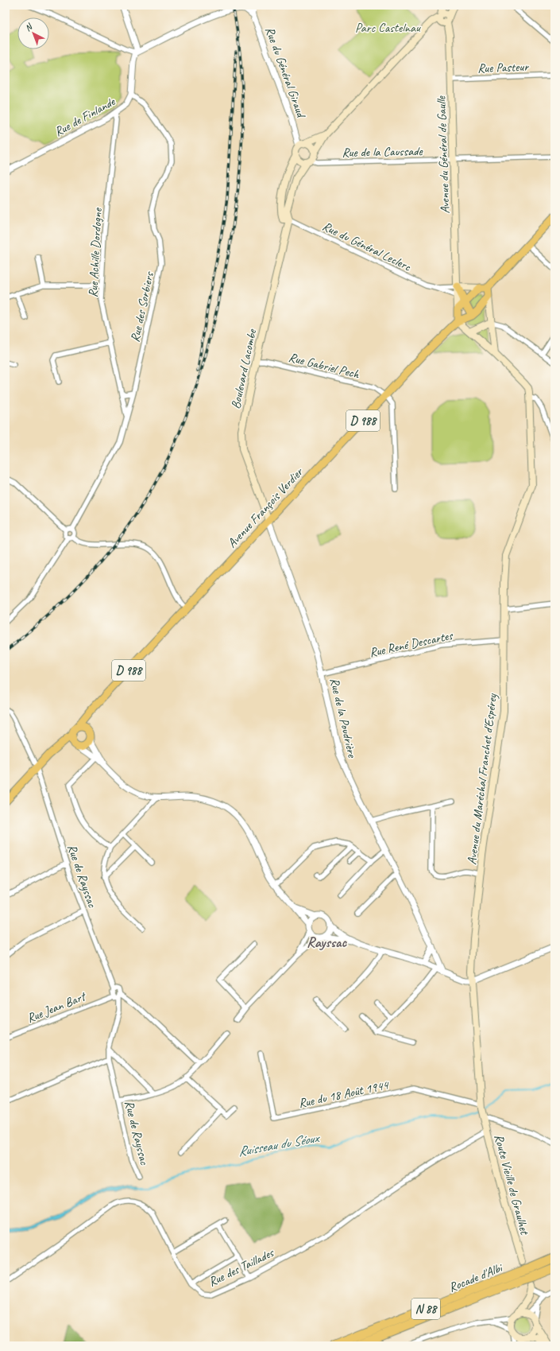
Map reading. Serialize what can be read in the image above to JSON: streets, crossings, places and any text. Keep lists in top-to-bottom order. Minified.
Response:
{"streets":{"highway":["Rocade d'Albi","N 88"],"main road":["Avenue du Général de Gaulle","Boulevard Lacombe","D 988","Avenue François Verdier","Avenue du Maréchal Franchet d'Espérey","Route Vieille de Graulhet"],"street":["Rue Pasteur","Rue du Général Giraud","Rue de Finlande","Rue de la Caussade","Rue du Général Leclerc","Rue Achille Dordogne","Rue des Sorbiers","Rue Gabriel Pech","Rue René Descartes","Rue de la Poudrière","Rue de Rayssac","Rue Jean Bart","Rue du 18 Août 1944","Rue des Taillades"]},"crossings":[["Rue Pasteur","Avenue du Général de Gaulle"],["Rue du Général Giraud","Rue de la Caussade"],["Rue du Général Giraud","Boulevard Lacombe"],["Rue de Finlande","Rue Achille Dordogne"],["Rue de Finlande","Rue des Sorbiers"],["Rue de la Caussade","Avenue du Général de Gaulle"],["Rue de la Caussade","Boulevard Lacombe"],["Rue du Général Leclerc","Boulevard Lacombe"],["Rue Achille Dordogne","Rue des Sorbiers"],["Rue Gabriel Pech","Boulevard Lacombe"],["Rue Gabriel Pech","Avenue François Verdier"],["Boulevard Lacombe","Avenue François Verdier"],["Boulevard Lacombe","Rue de la Poudrière"],["Avenue François Verdier","Rue de la Poudrière"],["Avenue François Verdier","Avenue du Maréchal Franchet d'Espérey"],["Rue René Descartes","Rue de la Poudrière"],["Rue René Descartes","Avenue du Maréchal Franchet d'Espérey"],["Avenue du Maréchal Franchet d'Espérey","Rue du 18 Août 1944"],["Avenue du Maréchal Franchet d'Espérey","Route Vieille de Graulhet"],["Rue du 18 Août 1944","Route Vieille de Graulhet"],["Route Vieille de Graulhet","Rue des Taillades"]],"districts":["Rayssac"],"water":["Ruisseau du Séoux"],"parks":["Parc Castelnau"],"north":"top left"}
